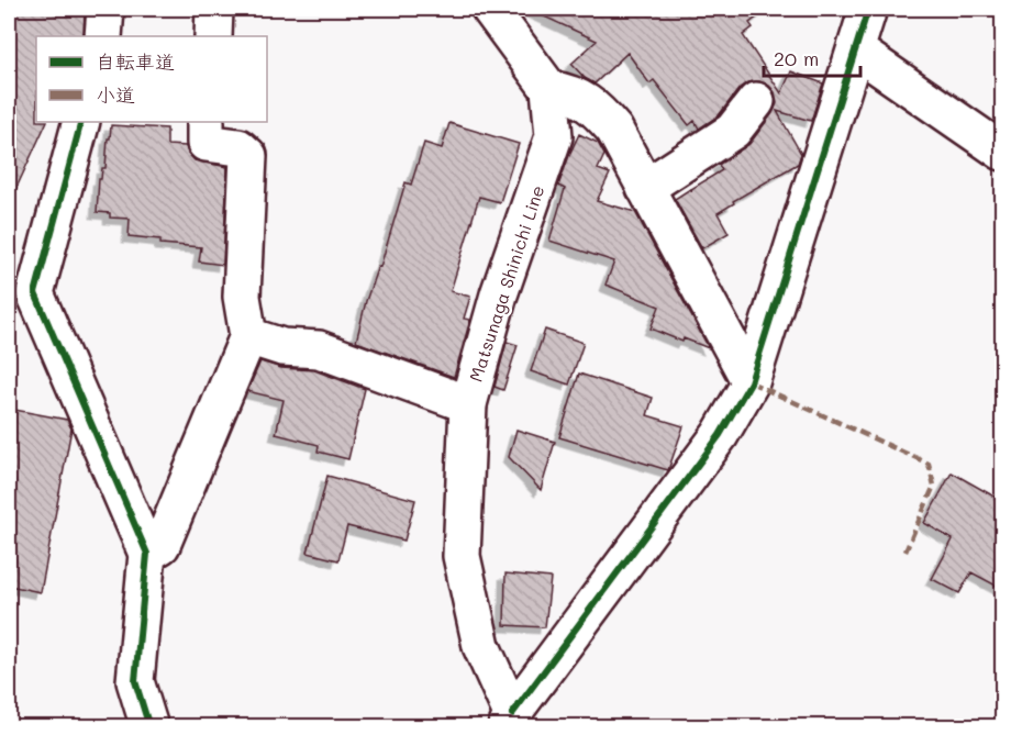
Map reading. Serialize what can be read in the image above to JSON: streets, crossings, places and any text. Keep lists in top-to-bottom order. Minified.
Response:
{"streets":{"street":["Matsunaga Shinichi Line"]},"legend":["自転車道","小道"],"scale_bar":"20 m"}
